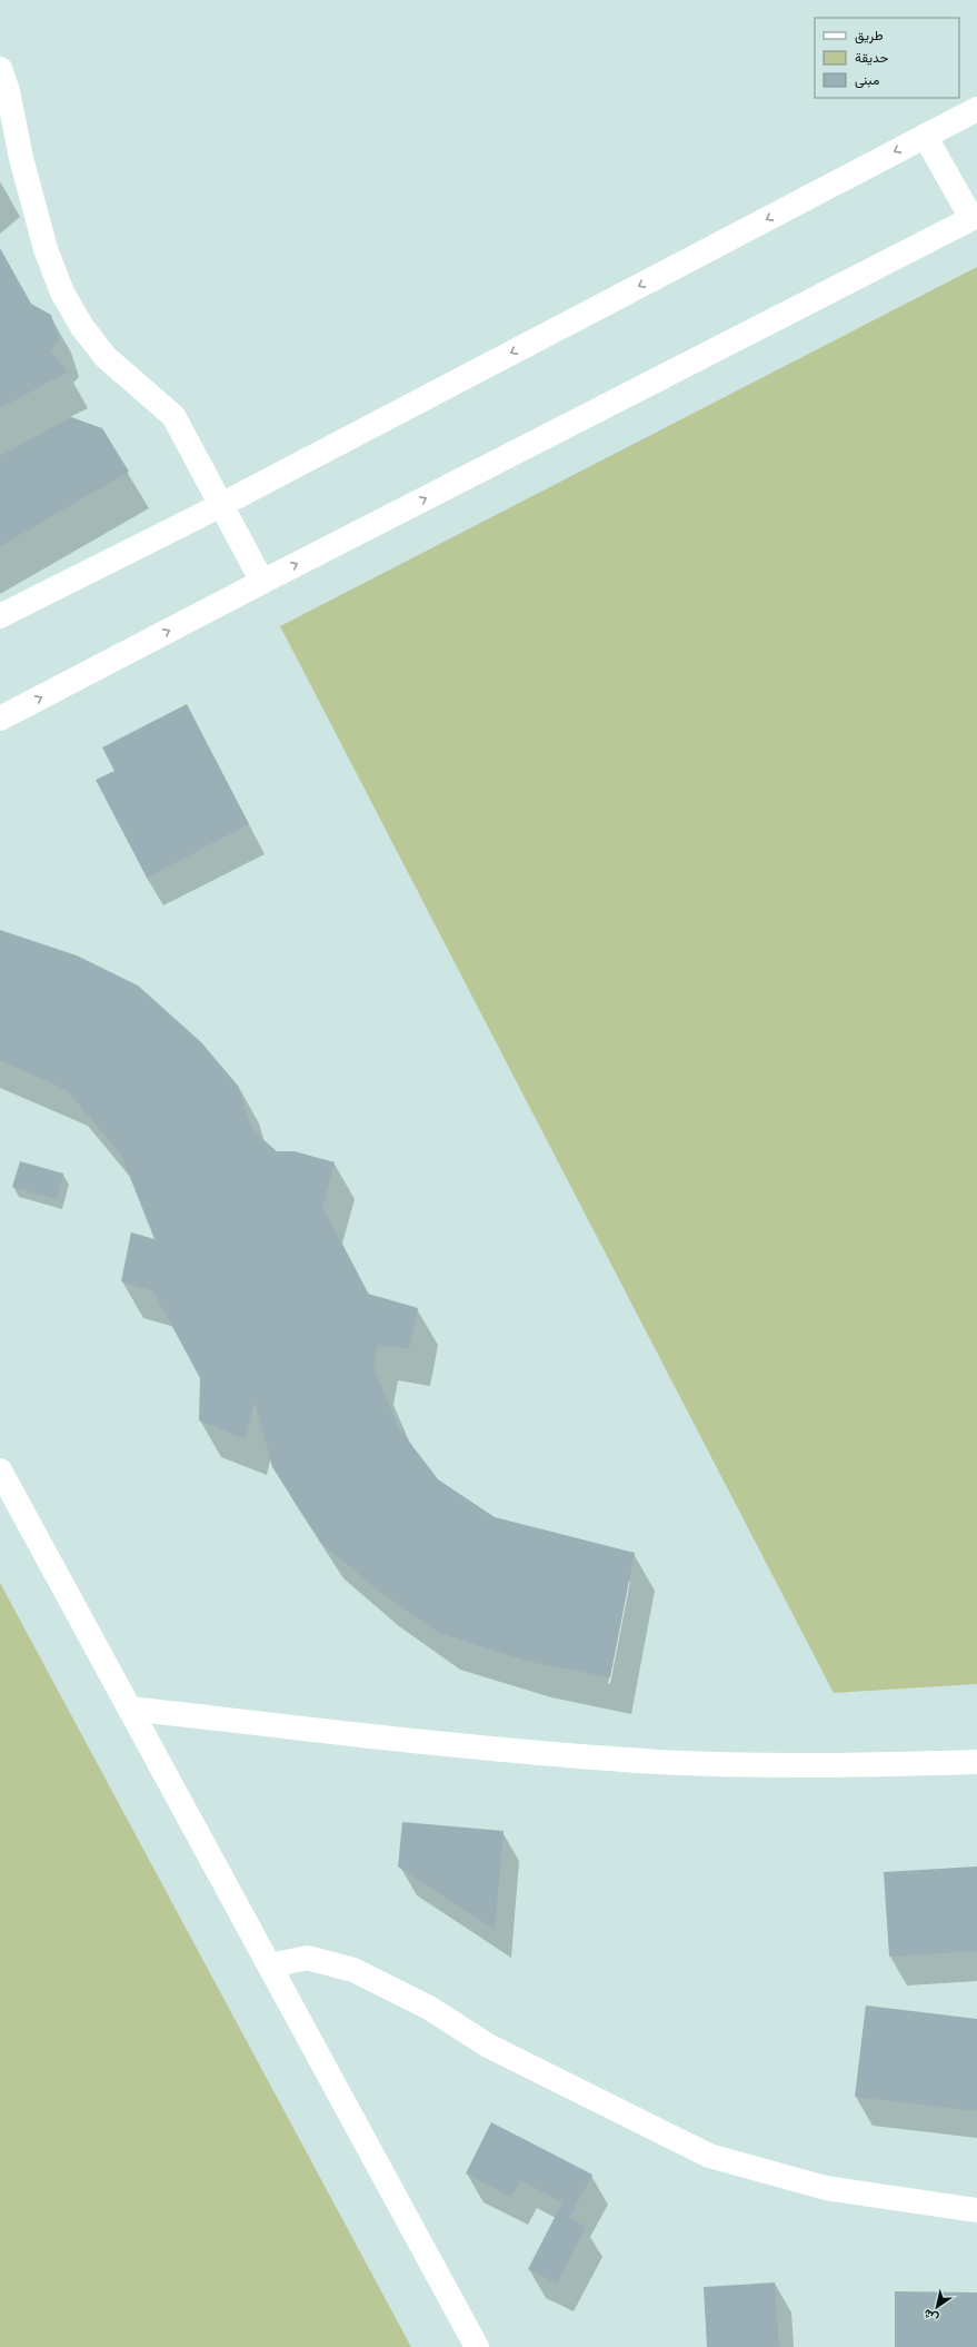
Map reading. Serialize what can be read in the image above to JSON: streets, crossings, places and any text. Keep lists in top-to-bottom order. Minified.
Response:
{"legend":["طريق","حديقة","مبنى"],"north":"bottom left"}
